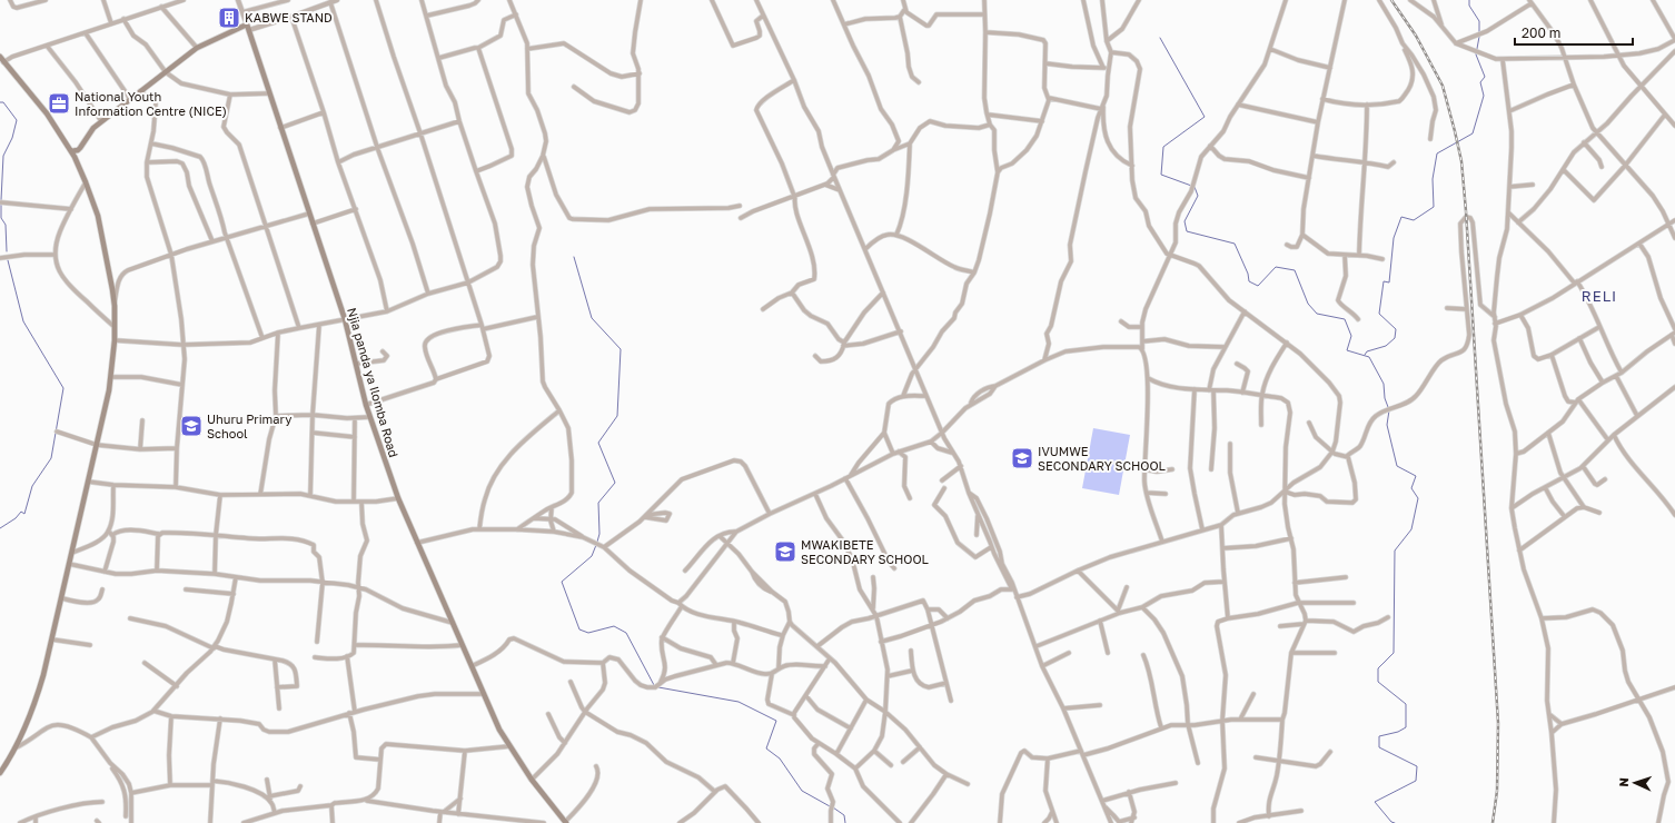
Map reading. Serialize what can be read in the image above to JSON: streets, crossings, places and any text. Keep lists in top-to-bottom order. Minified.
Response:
{"streets":{"main road":["Njia panda ya Ilomba Road"]},"districts":["RELI"],"places":{"building":["KABWE STAND"],"office":["National Youth Information Centre (NICE)"],"school or university":["Uhuru Primary School","IVUMWE SECONDARY SCHOOL","MWAKIBETE SECONDARY SCHOOL"]},"scale_bar":"200 m","north":"left"}
